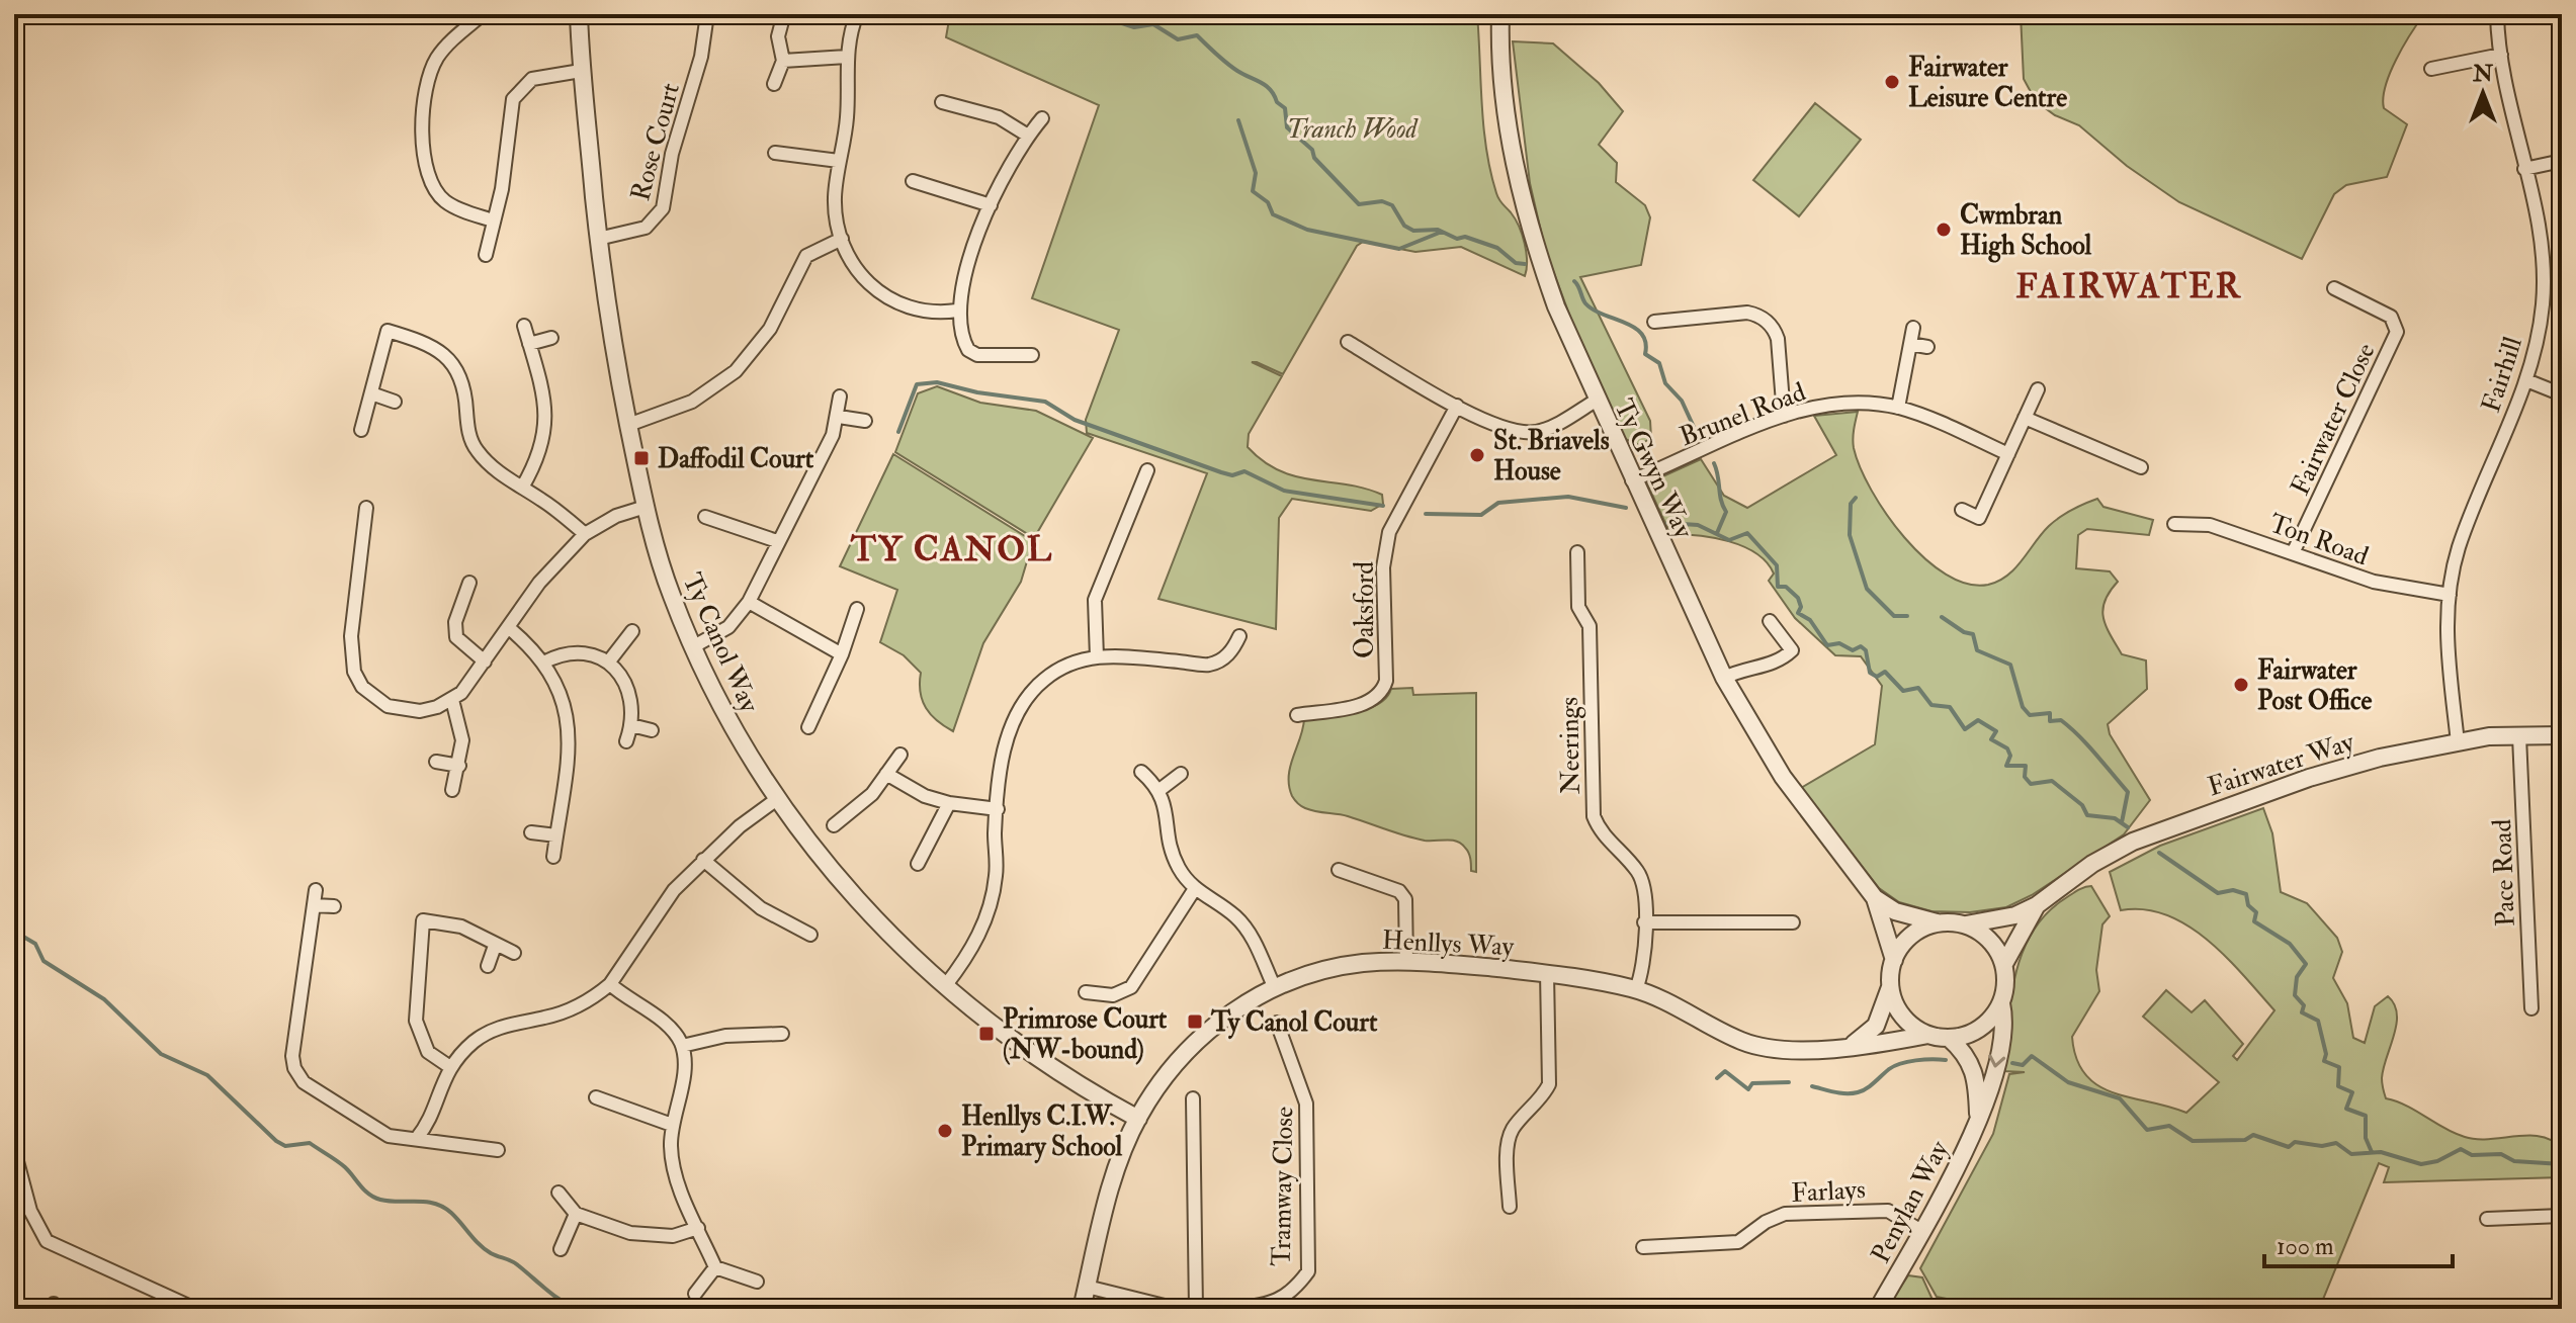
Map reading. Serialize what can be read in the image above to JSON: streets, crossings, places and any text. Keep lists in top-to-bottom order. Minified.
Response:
{"streets":{"street":["Rose Court","Fairhill","Brunel Road","Fairwater Close","Ty Gwyn Way","Ton Road","Oaksford","Ty Canol Way","Neerings","Fairwater Way","Pace Road","Henllys Way","Tramway Close","Farlays","Penylan Way"]},"crossings":[["Rose Court","Ty Canol Way"],["Fairhill","Ton Road"],["Fairhill","Fairwater Way"],["Brunel Road","Ty Gwyn Way"],["Fairwater Close","Ton Road"],["Ty Gwyn Way","Fairwater Way"],["Ty Gwyn Way","Henllys Way"],["Ty Gwyn Way","Penylan Way"],["Ty Canol Way","Henllys Way"],["Neerings","Henllys Way"],["Fairwater Way","Pace Road"],["Fairwater Way","Henllys Way"],["Fairwater Way","Penylan Way"],["Henllys Way","Penylan Way"],["Farlays","Penylan Way"]],"districts":["FAIRWATER","TY CANOL"],"parks":["Tranch Wood"],"places":{"other":["Fairwater Leisure Centre","Cwmbran High School","St. Briavels House","Fairwater Post Office","Henllys C.I.W. Primary School"],"transit":["Daffodil Court","Ty Canol Court","Primrose Court (NW-bound)"]},"scale_bar":"100 m","north":"top"}
